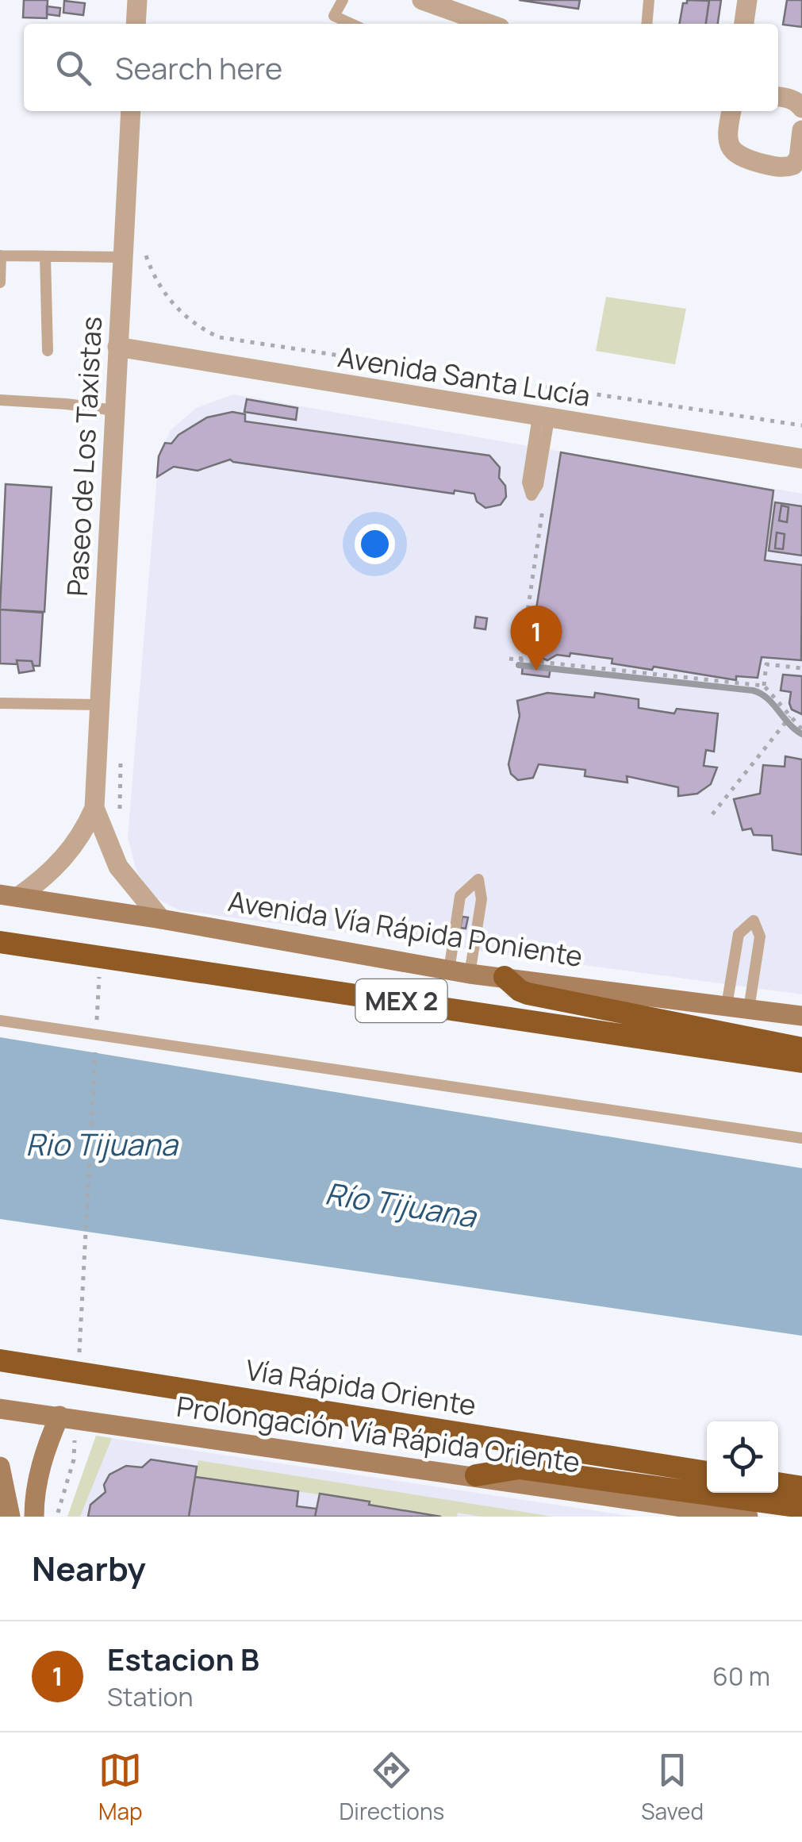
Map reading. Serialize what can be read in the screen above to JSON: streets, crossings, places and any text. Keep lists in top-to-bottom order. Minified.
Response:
{"streets":{"highway":["MEX 2","Vía Rápida Oriente"],"main road":["Avenida Vía Rápida Poniente","Prolongación Vía Rápida Oriente"],"street":["Avenida Santa Lucía","Paseo de Los Taxistas"]},"crossings":[["Avenida Santa Lucía","Paseo de Los Taxistas"],["Paseo de Los Taxistas","Avenida Vía Rápida Poniente"]],"water":["Rio Tijuana","Río Tijuana"],"page":{"search":"Search here","pins":"1","heading":"Nearby","list":[{"mark":"1","name":"Estacion B","note":"Station","value":"60 m"}],"nav":["Map","Directions","Saved"]}}
